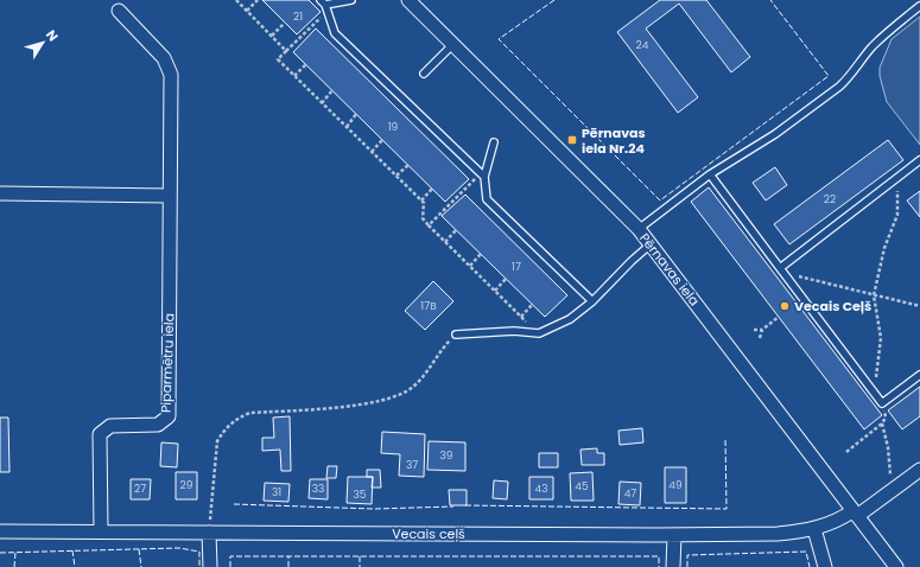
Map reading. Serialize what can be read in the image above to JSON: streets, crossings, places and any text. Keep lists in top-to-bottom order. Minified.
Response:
{"streets":{"street":["Pērnavas iela","Piparmētru iela","Vecais ceļš"]},"crossings":[["Pērnavas iela","Vecais ceļš"],["Piparmētru iela","Vecais ceļš"]],"places":{"transit":["Pērnavas iela Nr.24"],"other":["Vecais Ceļš"]},"house_numbers":["21","24","19","22","17","17B","39","37","29","49","45","27","33","43","31","47","35"],"north":"top right"}
